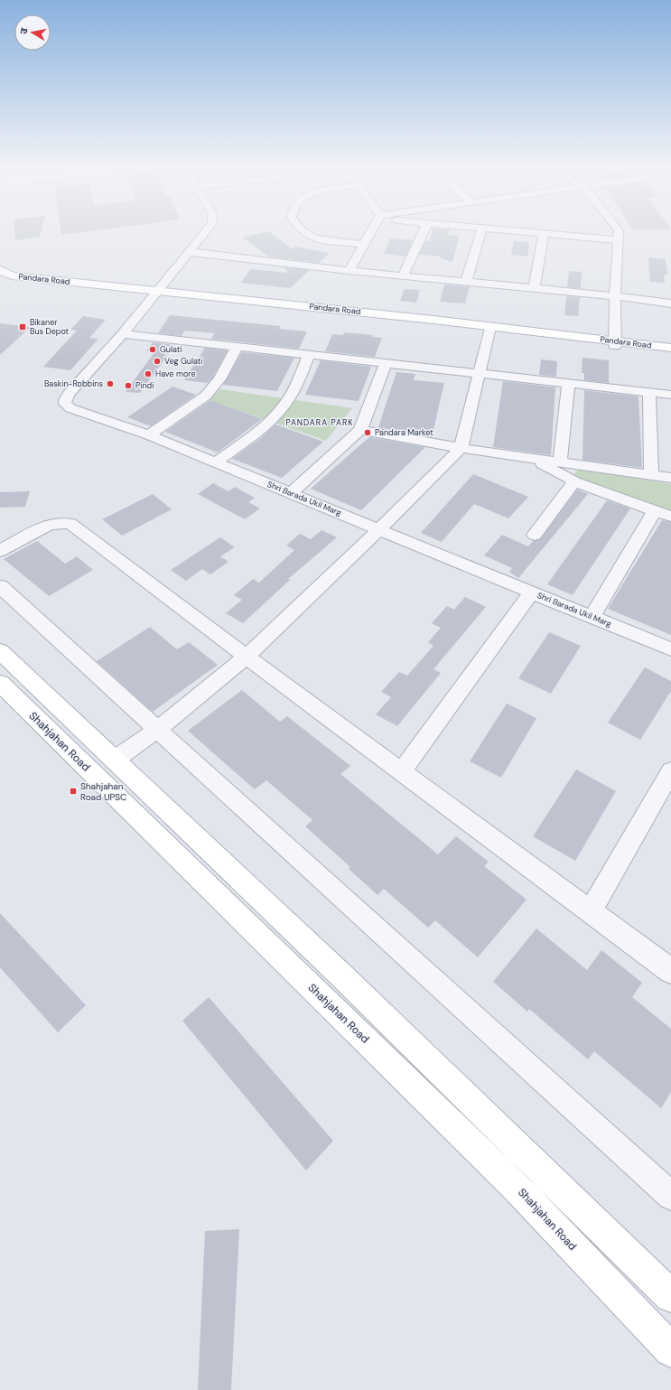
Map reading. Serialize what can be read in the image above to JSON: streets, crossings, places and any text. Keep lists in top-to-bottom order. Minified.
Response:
{"streets":{"main road":["Pandara Road","Shahjahan Road"],"street":["Shri Barada Ukil Marg"]},"crossings":[["Pandara Road","Shri Barada Ukil Marg"]],"districts":["PANDARA PARK"],"places":{"transit":["Bikaner Bus Depot","Shahjahan Road UPSC"],"other":["Gulati","Veg Gulati","Have more","Baskin-Robbins","Pindi","Pandara Market"]},"north":"left"}
